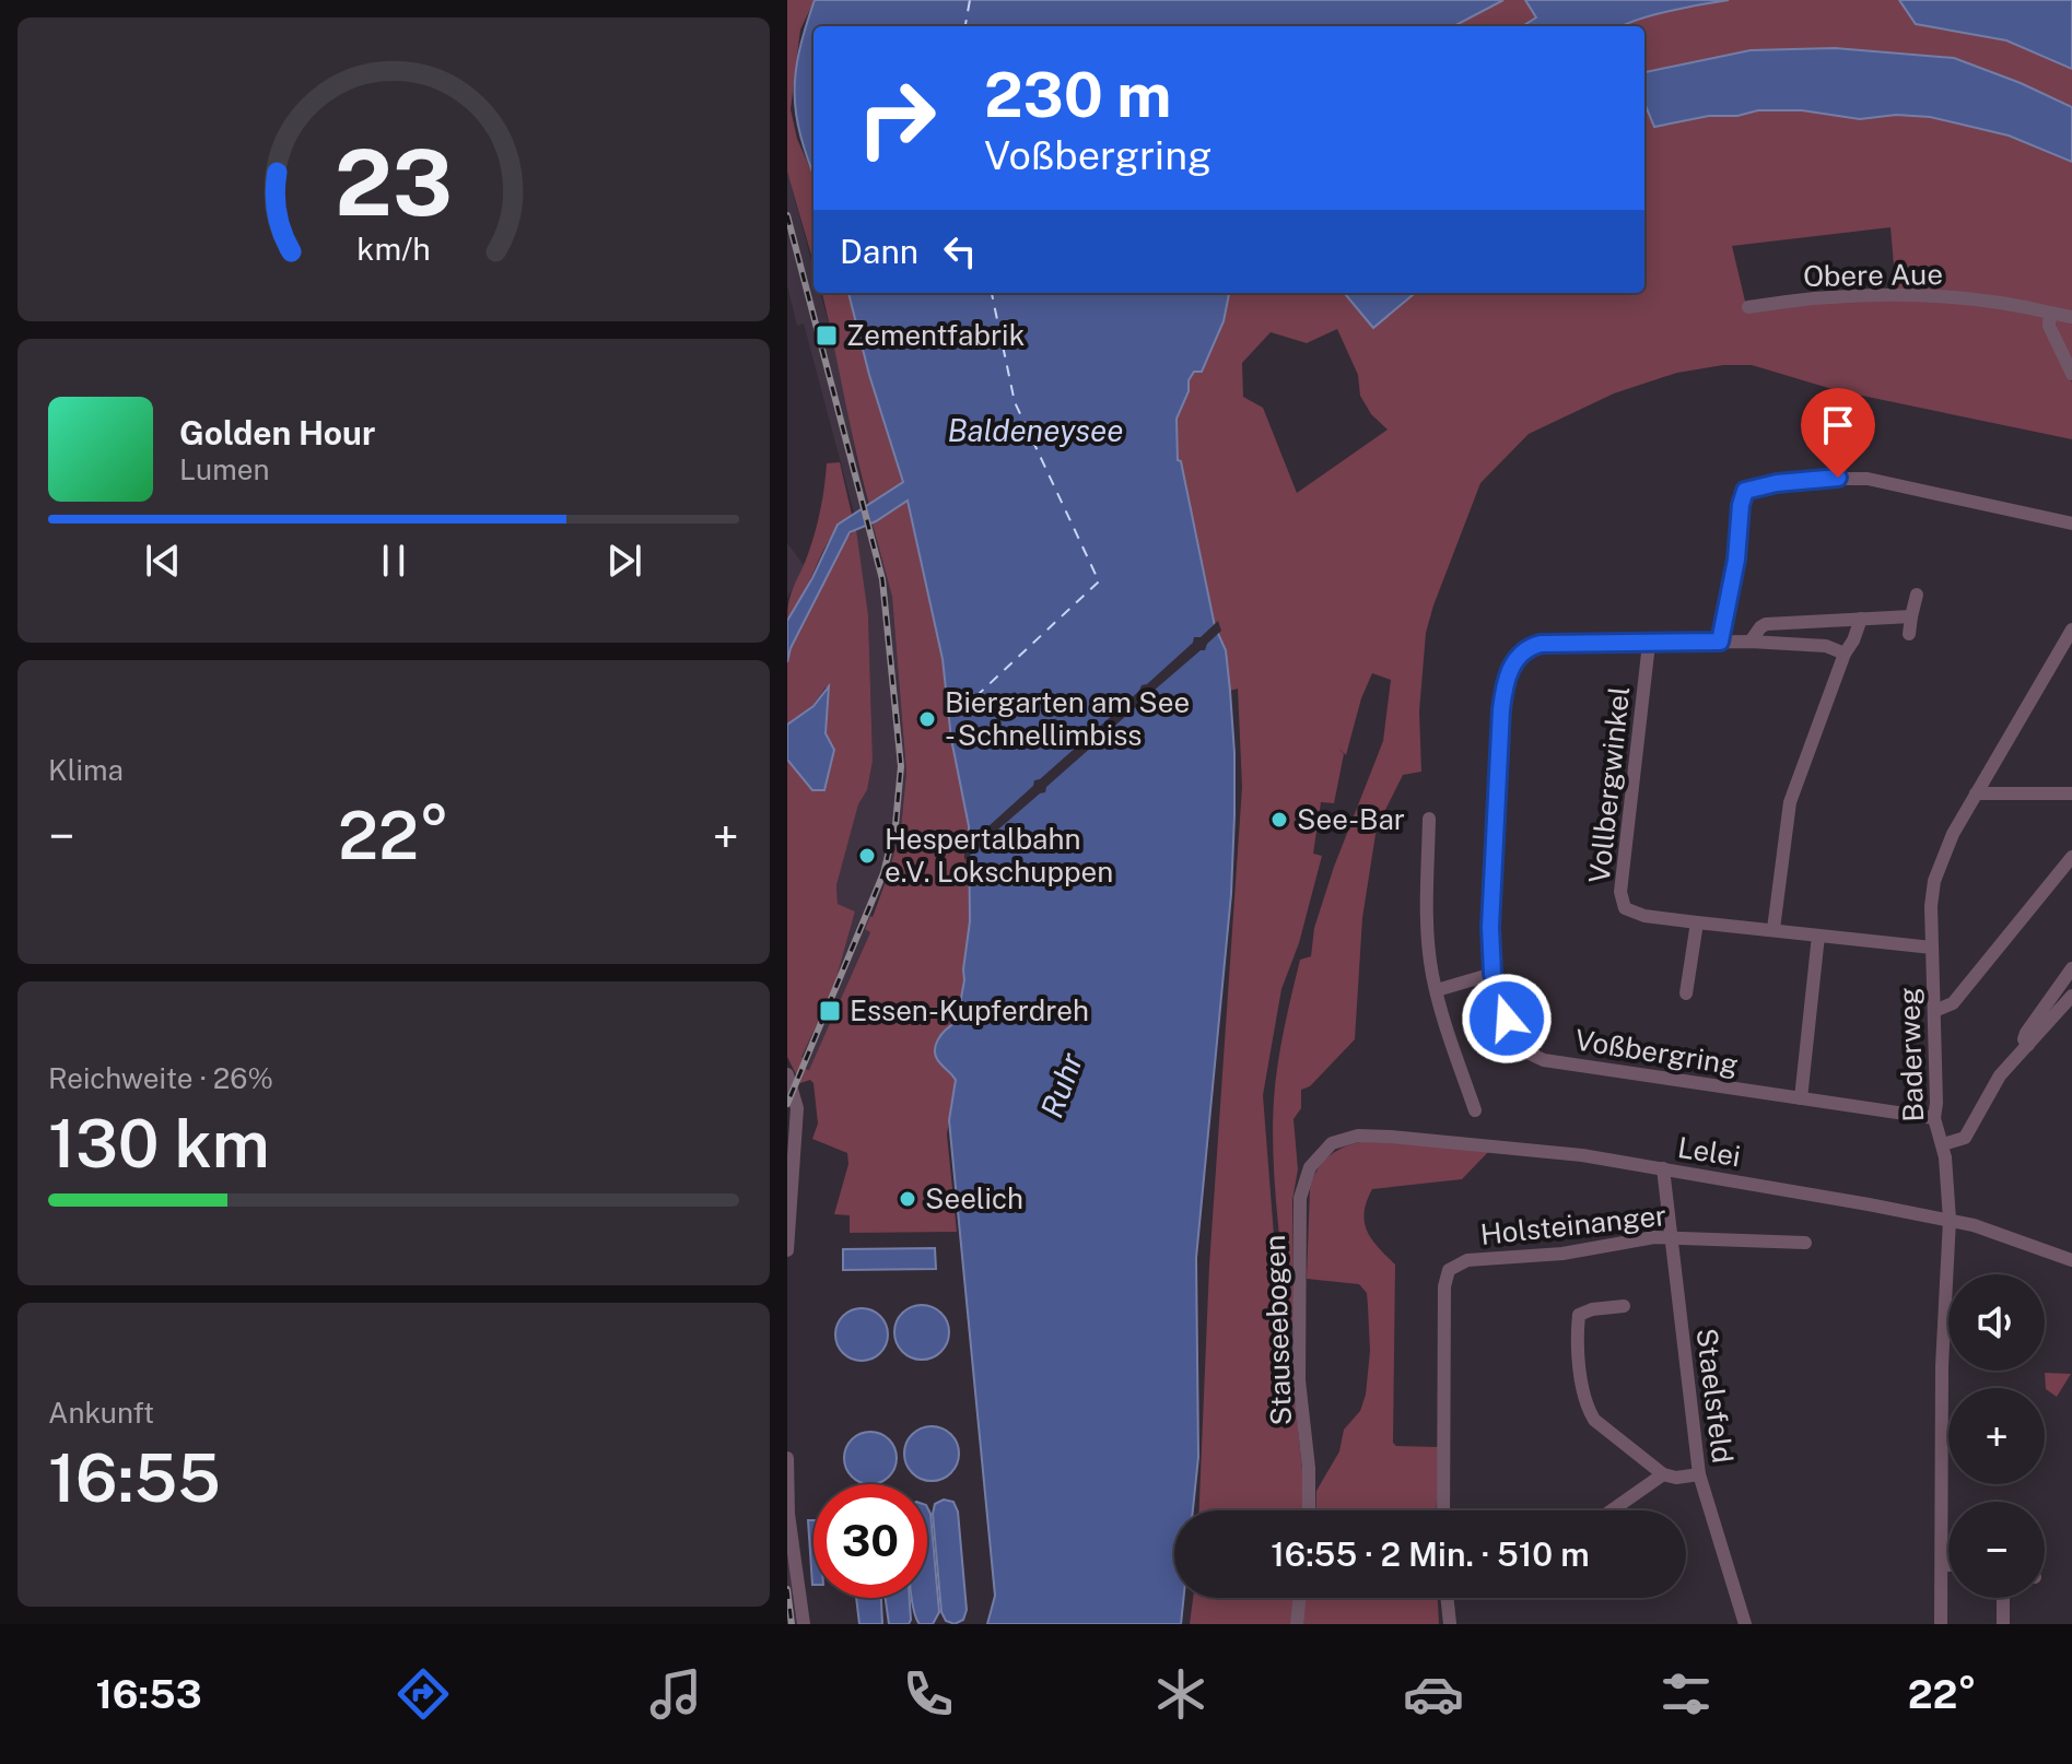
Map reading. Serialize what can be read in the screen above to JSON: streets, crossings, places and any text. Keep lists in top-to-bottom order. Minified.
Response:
{"streets":{"street":["Obere Aue","Vollbergwinkel","Voßbergring","Baderweg","Lelei","Holsteinanger","Stauseebogen","Staelsfeld"]},"crossings":[["Vollbergwinkel","Voßbergring"],["Vollbergwinkel","Baderweg"],["Voßbergring","Baderweg"],["Baderweg","Lelei"],["Lelei","Stauseebogen"],["Lelei","Staelsfeld"],["Holsteinanger","Staelsfeld"]],"water":["Baldeneysee","Ruhr"],"places":{"transit":["Zementfabrik","Essen-Kupferdreh"],"other":["Biergarten am See - Schnellimbiss","See-Bar","Hespertalbahn e.V. Lokschuppen","Seelich"]},"page":{"turn":["230 m","Voßbergring"],"then":"Dann","song":["Golden Hour","Lumen"],"tile":["Klima",["Reichweite · 26%","130 km"],["Ankunft","16:55"]],"heat":["−","22°","+"],"map_buttons":["+","−"],"limit":"30","trip":"16:55 · 2 Min. · 510 m","tabs":["16:53","22°"],"gauge":["23","km/h"]}}
